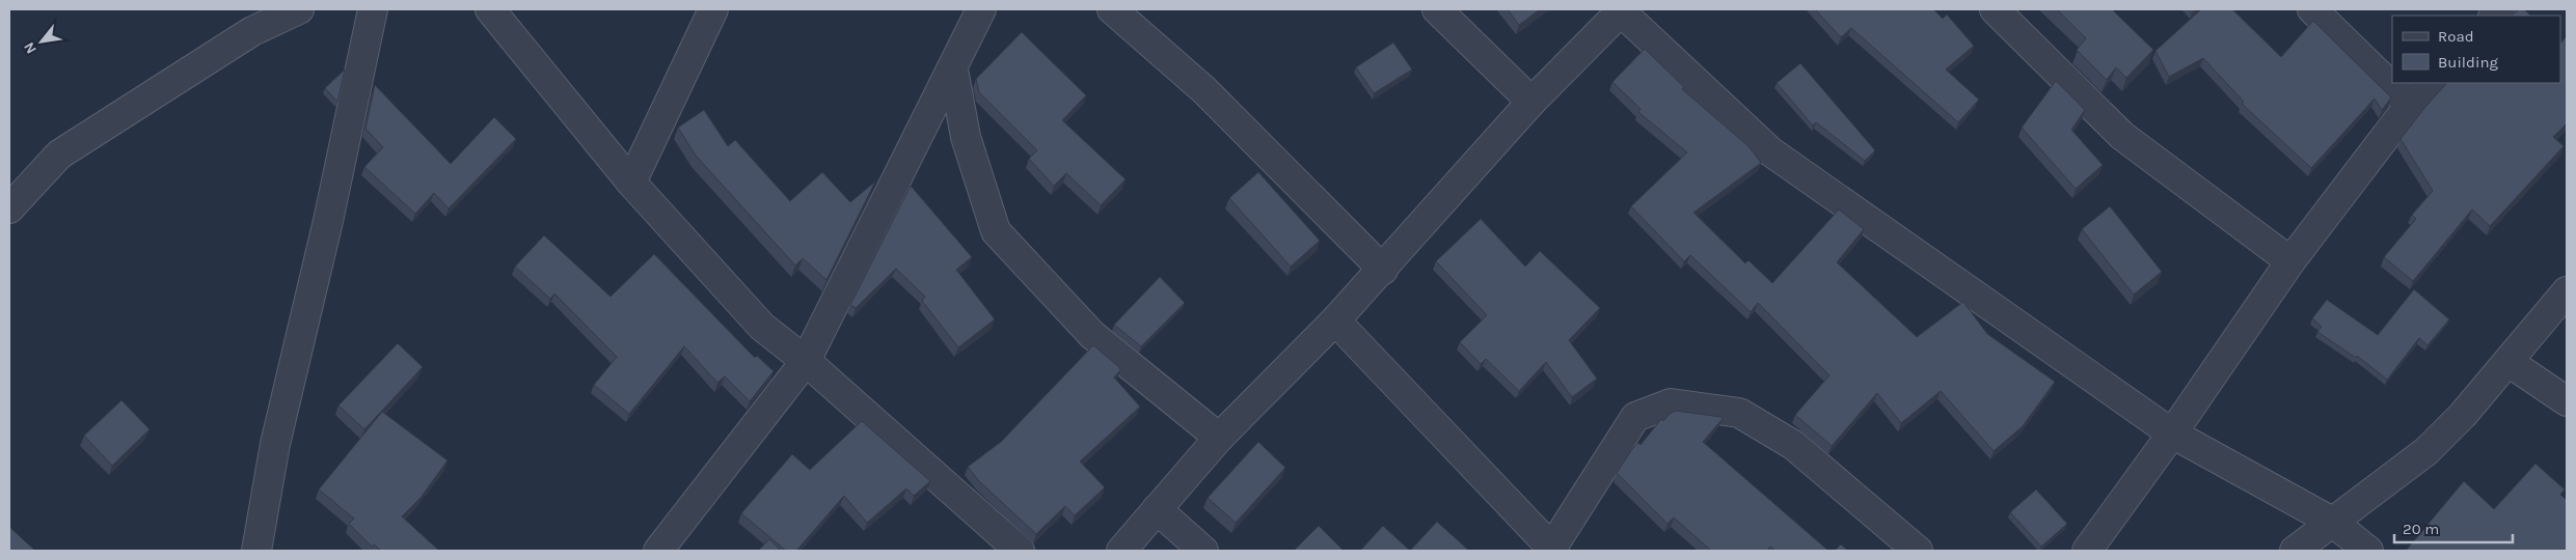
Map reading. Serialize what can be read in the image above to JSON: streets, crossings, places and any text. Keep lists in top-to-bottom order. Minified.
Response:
{"legend":["Road","Building"],"scale_bar":"20 m","north":"bottom left"}
